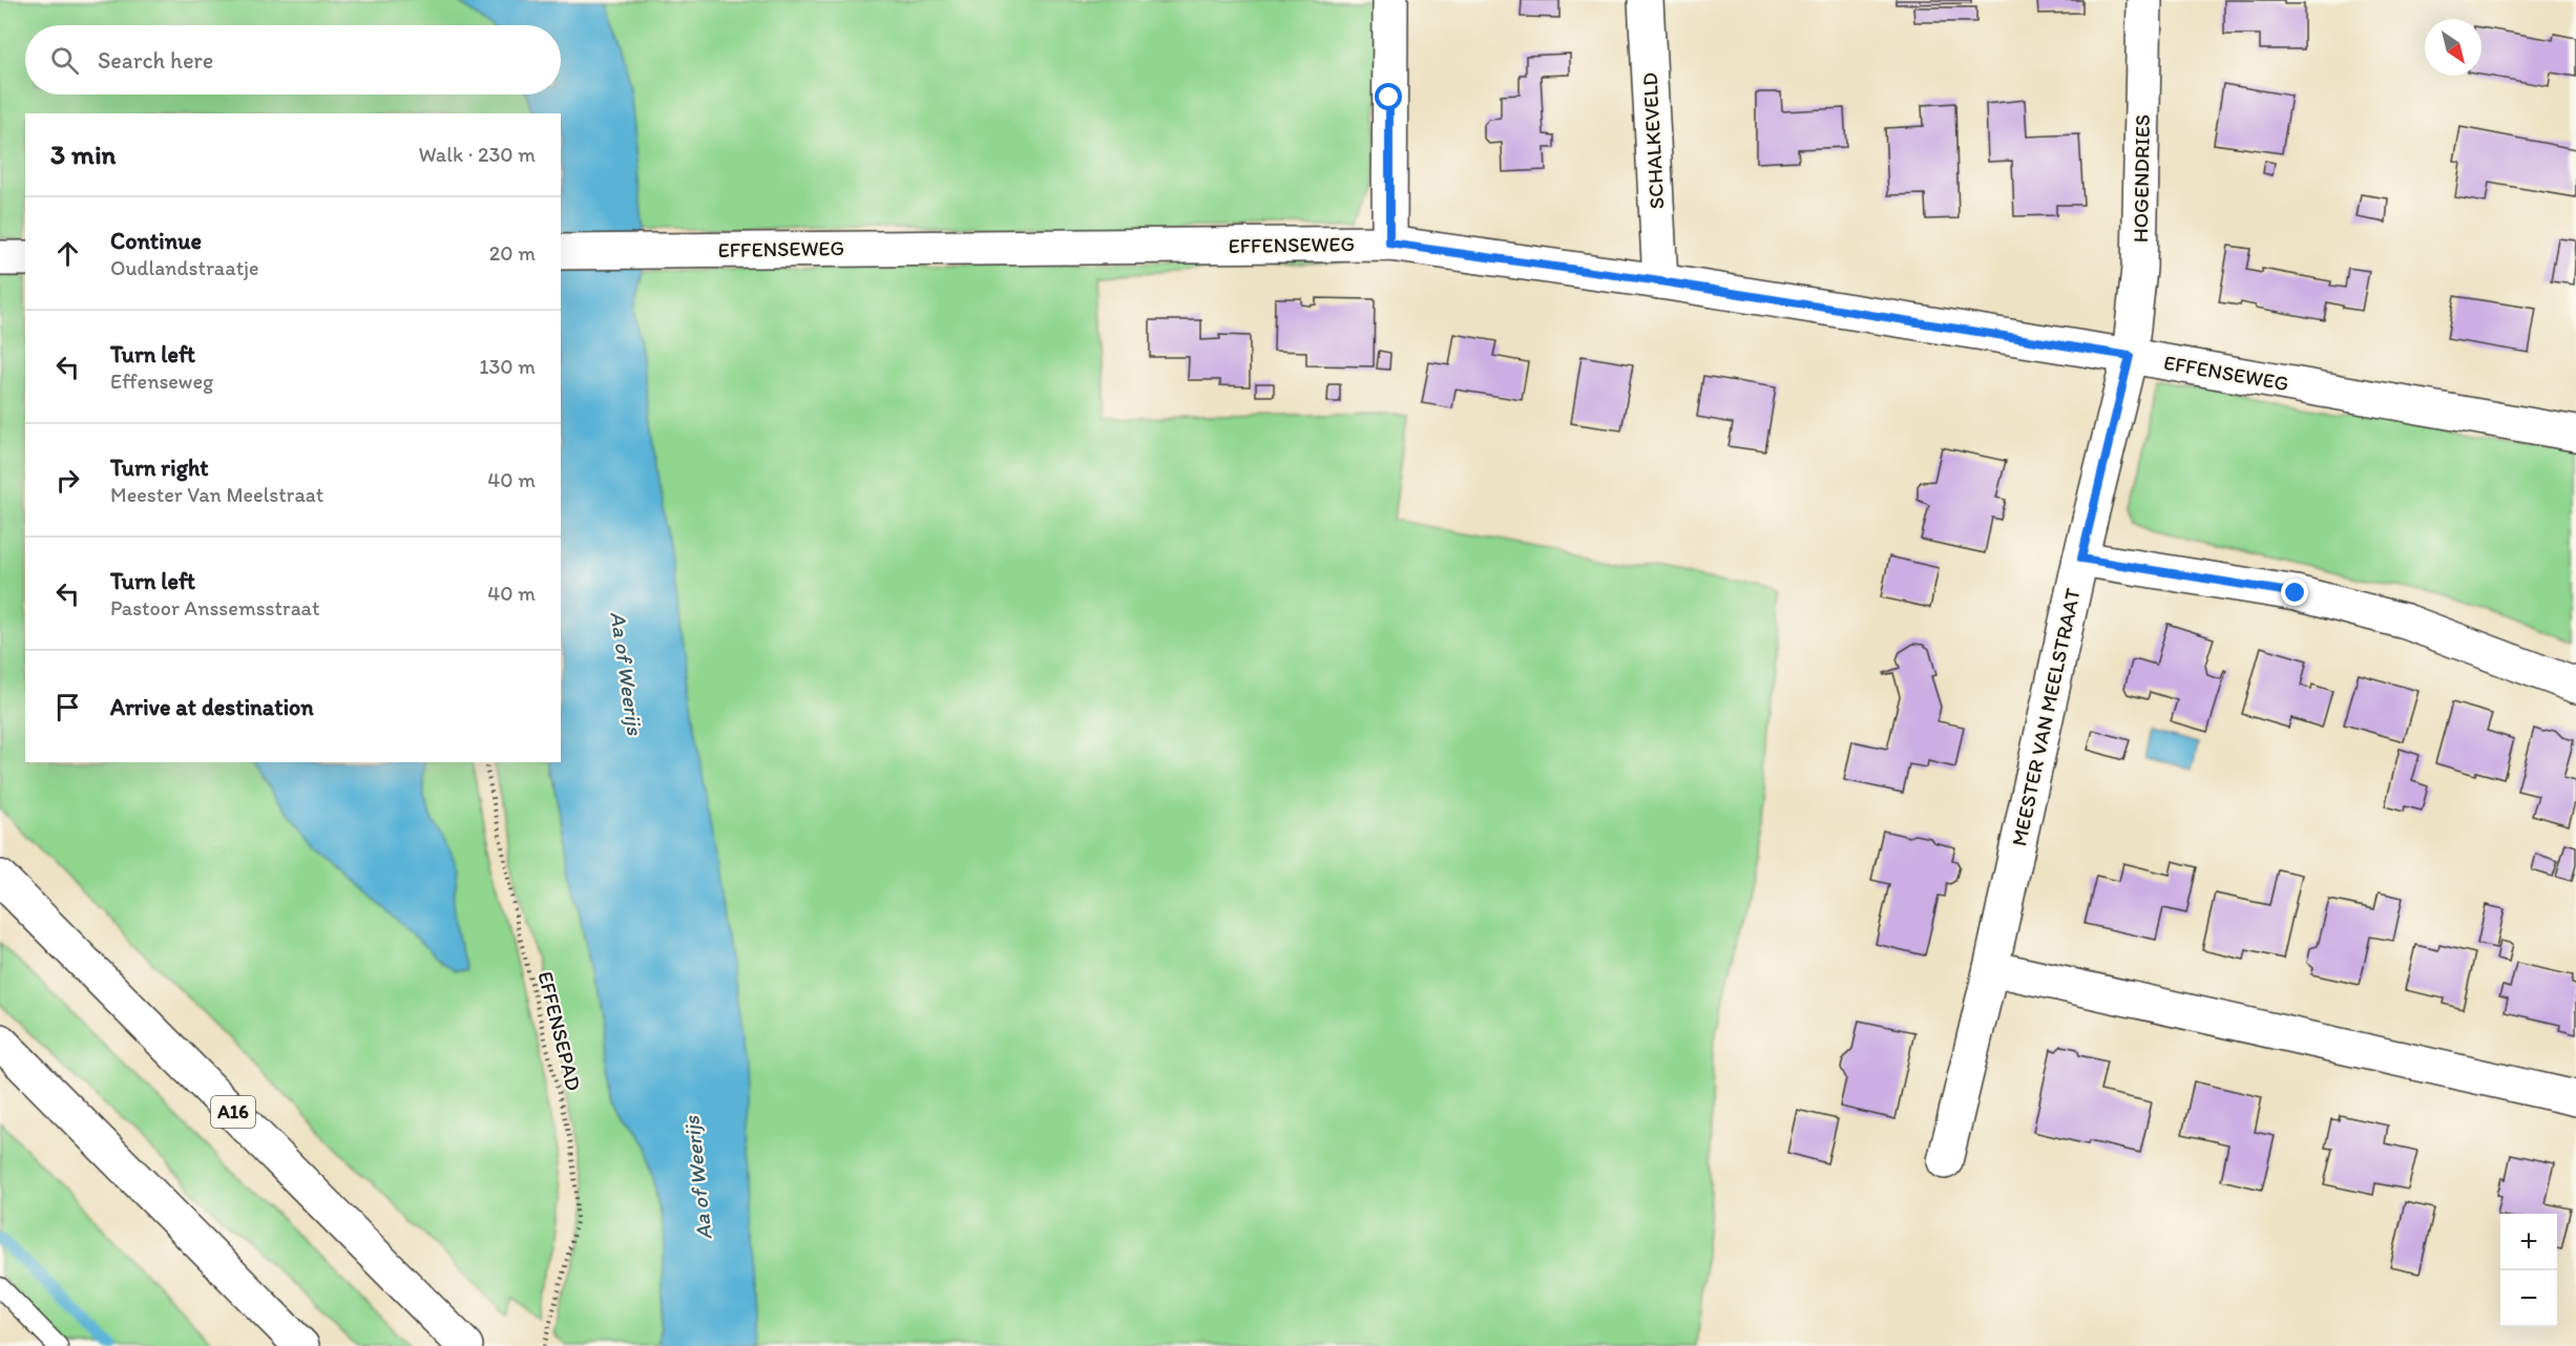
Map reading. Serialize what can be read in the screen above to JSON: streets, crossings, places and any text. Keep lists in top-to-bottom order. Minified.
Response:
{"streets":{"main road":["SCHALKEVELD","HOGENDRIES","EFFENSEWEG","MEESTER VAN MEELSTRAAT","A16"],"path":["EFFENSEPAD"]},"crossings":[["SCHALKEVELD","EFFENSEWEG"],["HOGENDRIES","EFFENSEWEG"],["HOGENDRIES","MEESTER VAN MEELSTRAAT"],["EFFENSEWEG","MEESTER VAN MEELSTRAAT"]],"water":["Aa of Weerijs"],"north":"bottom right","page":{"search":"Search here","heading":["3 min","Walk · 230 m"],"list":[["Continue","Oudlandstraatje","20 m"],["Turn left","Effenseweg","130 m"],["Turn right","Meester Van Meelstraat","40 m"],["Turn left","Pastoor Anssemsstraat","40 m"],"Arrive at destination"],"map_buttons":["+","−"]}}
